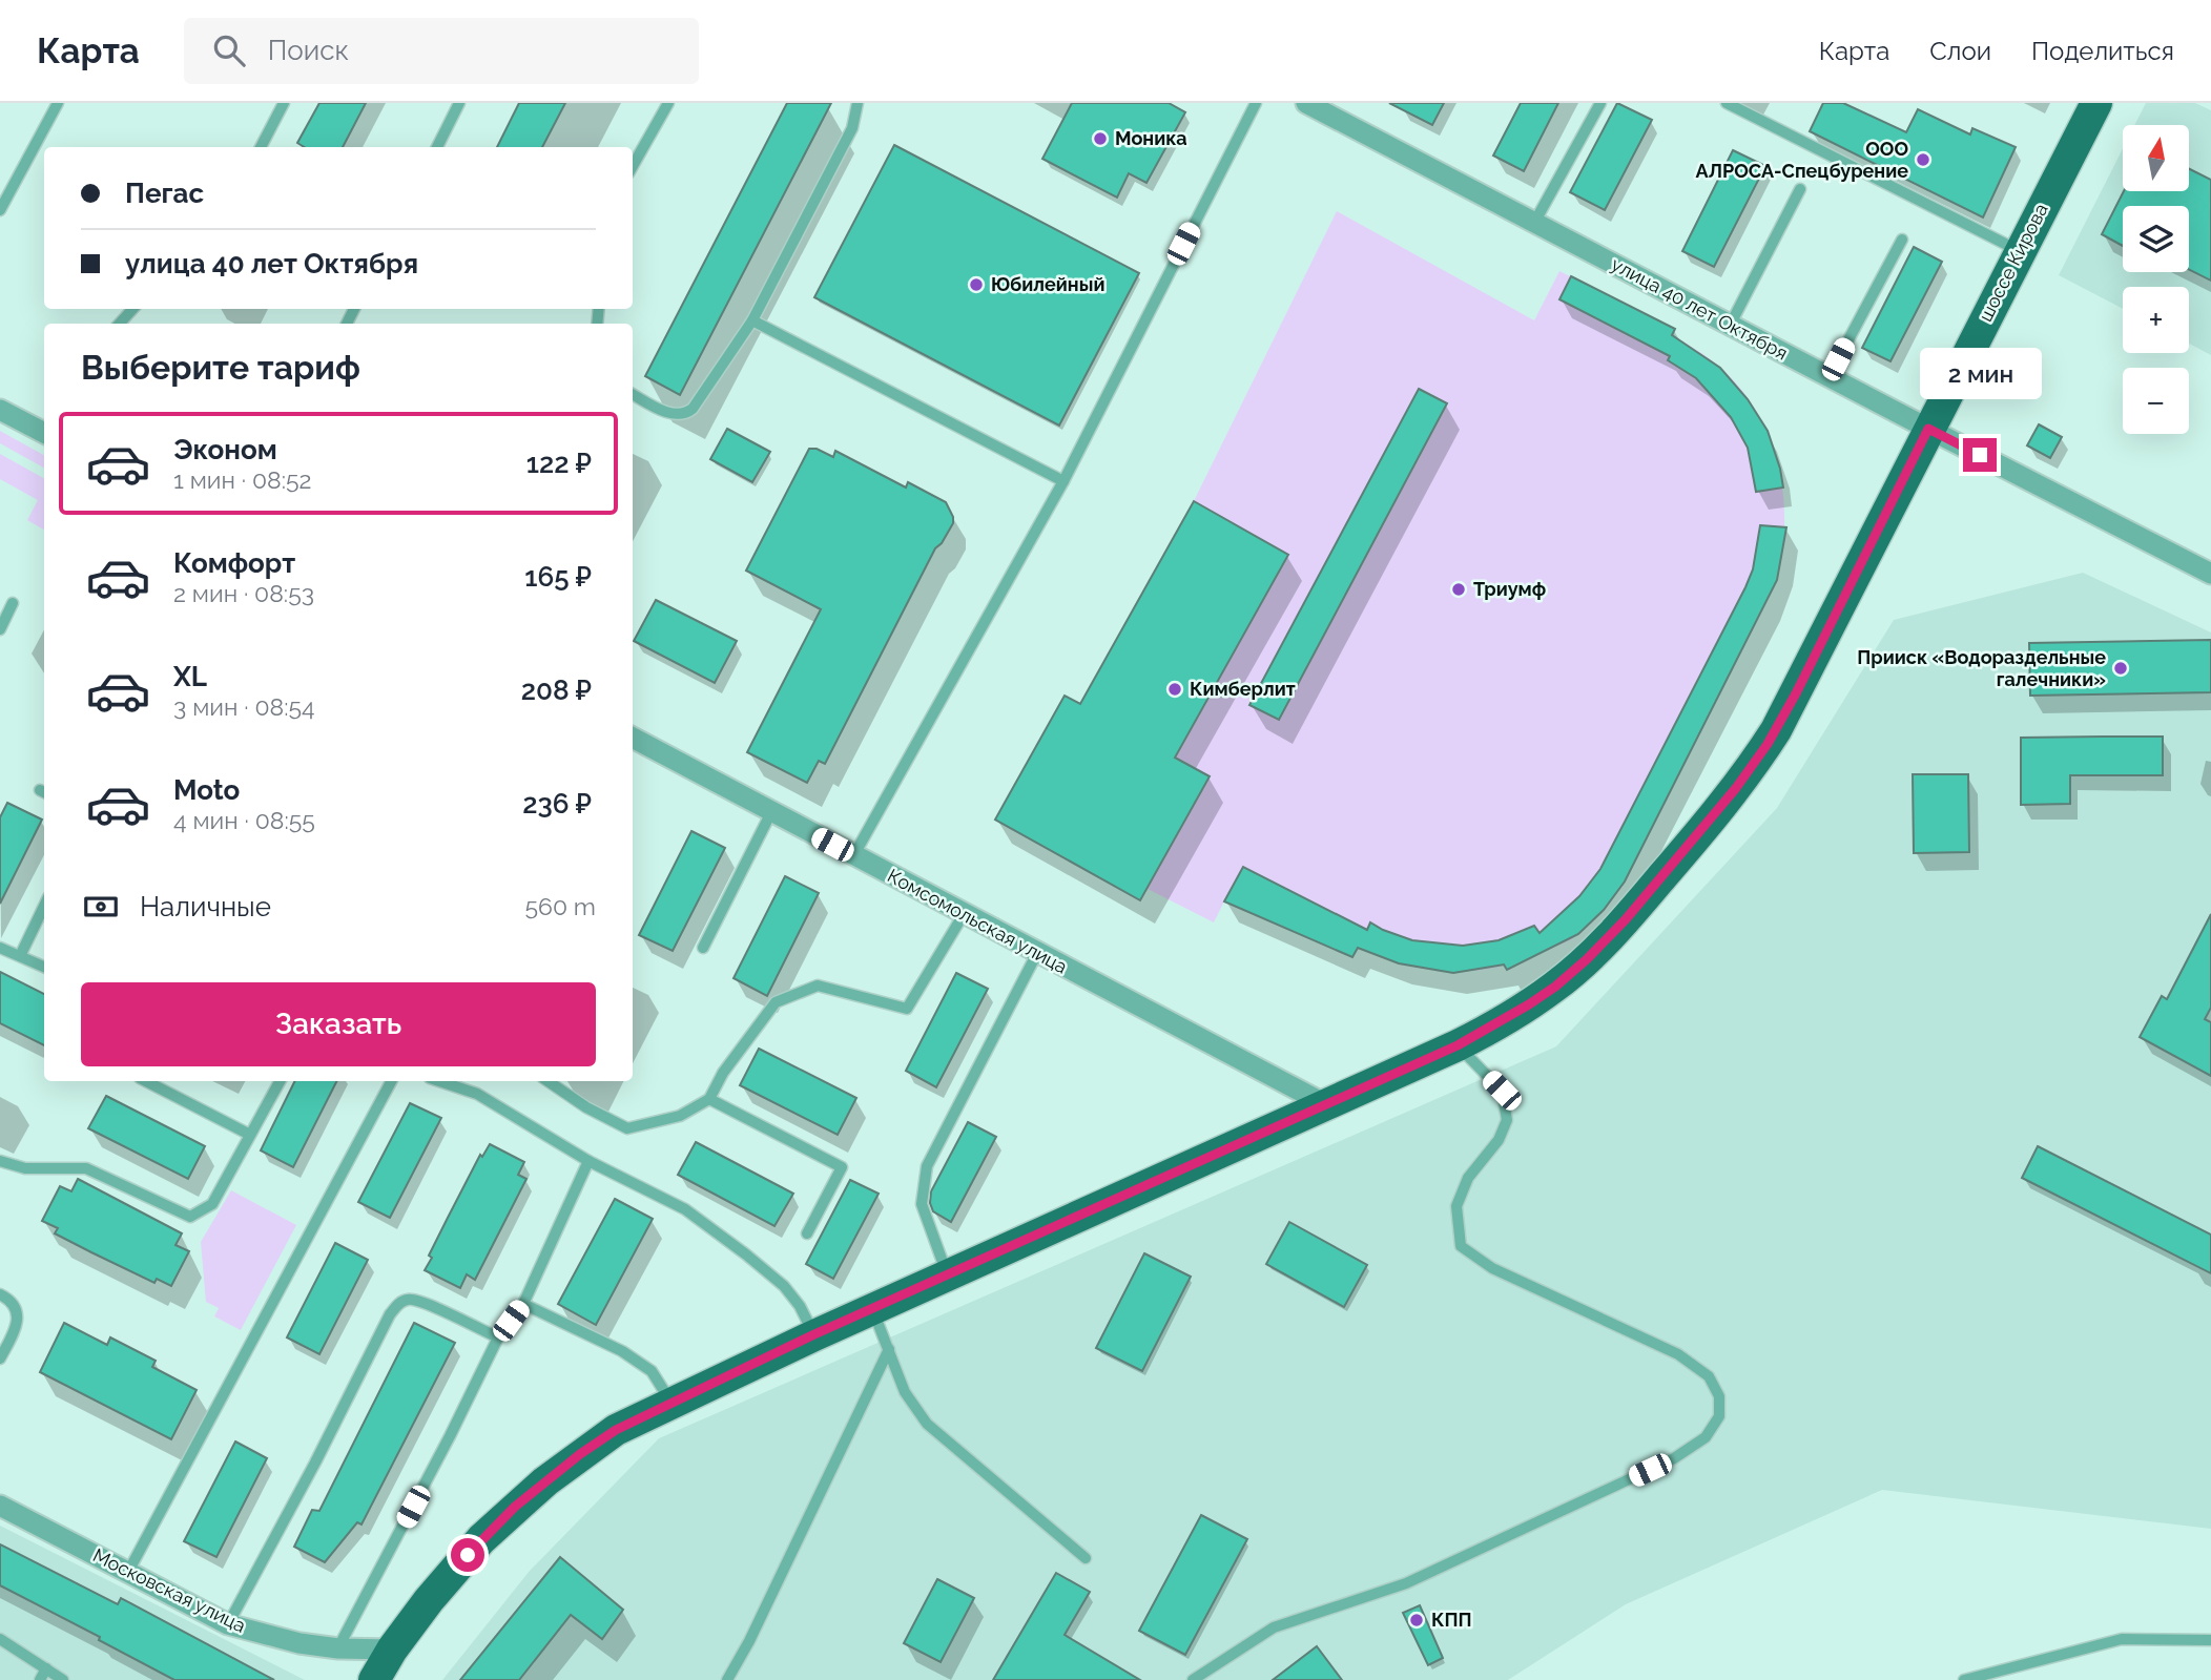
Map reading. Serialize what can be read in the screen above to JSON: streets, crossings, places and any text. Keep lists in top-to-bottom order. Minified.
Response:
{"streets":{"main road":["шоссе Кирова"],"street":["улица 40 лет Октября","Комсомольская улица","Московская улица"]},"crossings":[["шоссе Кирова","улица 40 лет Октября"],["шоссе Кирова","Комсомольская улица"],["шоссе Кирова","Московская улица"]],"places":["Моника","ООО АЛРОСА-Спецбурение","Юбилейный","Триумф","Прииск «Водораздельные галечники»","Кимберлит","КПП"],"north":"top","page":{"header":"Карта","search":"Поиск","nav":["Карта","Слои","Поделиться"],"map_buttons":["+","−"],"banner":["Пегас","улица 40 лет Октября"],"heading":"Выберите тариф","bubble":"2 мин","list":[{"name":"Эконом","note":"1 мин · 08:52","value":"122 ₽"},{"name":"Комфорт","note":"2 мин · 08:53","value":"165 ₽"},{"name":"XL","note":"3 мин · 08:54","value":"208 ₽"},{"name":"Moto","note":"4 мин · 08:55","value":"236 ₽"}],"pay":["Наличные","560 m"],"buttons":"Заказать"}}
